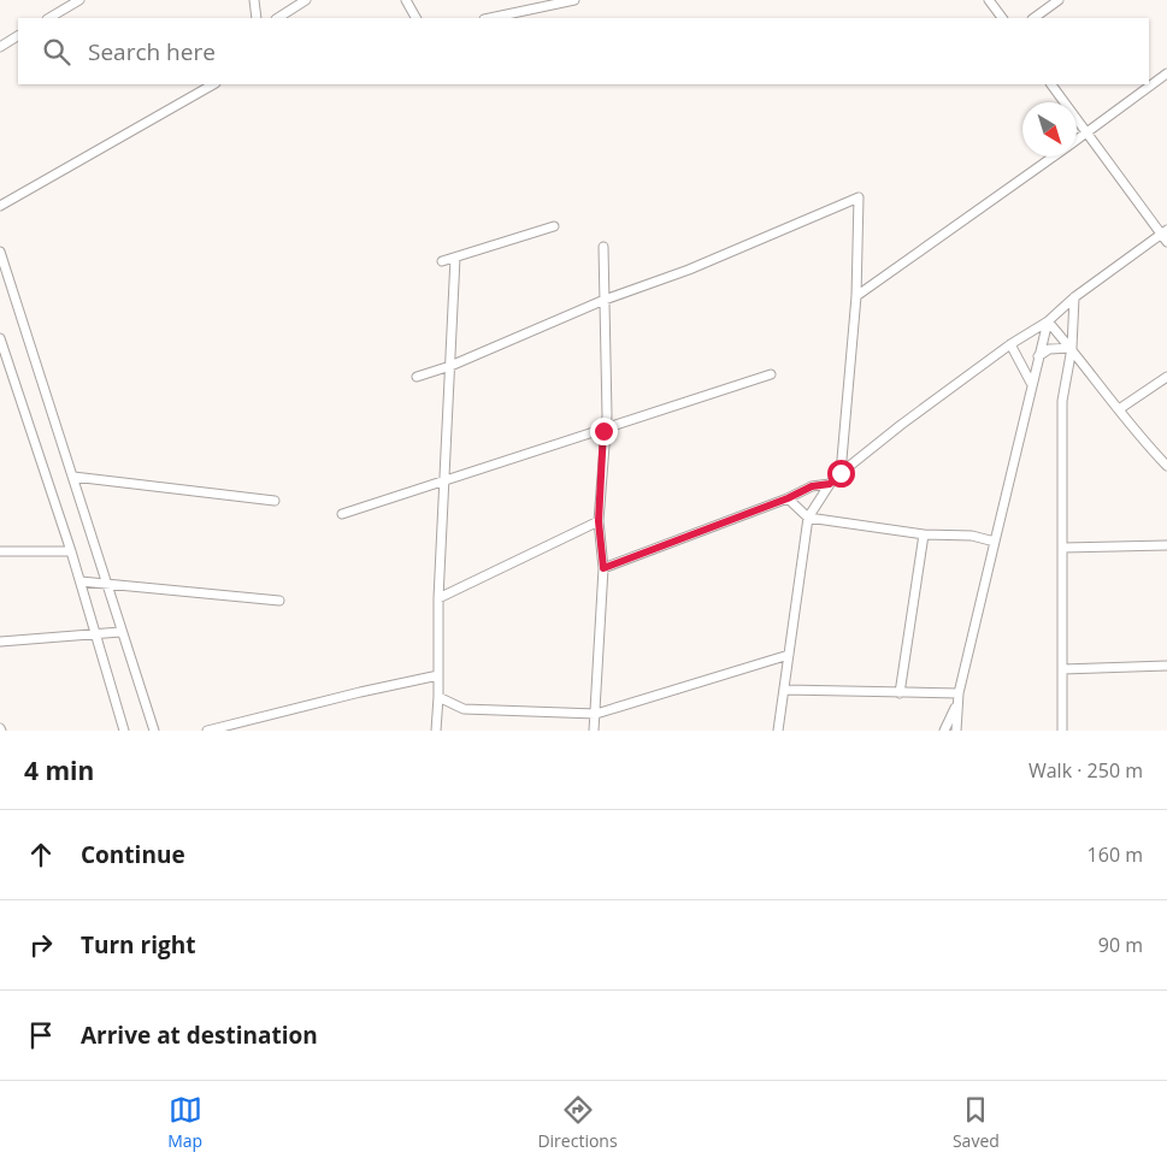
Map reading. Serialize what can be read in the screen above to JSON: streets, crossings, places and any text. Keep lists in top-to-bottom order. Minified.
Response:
{"north":"bottom right","page":{"search":"Search here","heading":["4 min","Walk · 250 m"],"list":[["Continue","160 m"],["Turn right","90 m"],"Arrive at destination"],"nav":["Map","Directions","Saved"]}}
